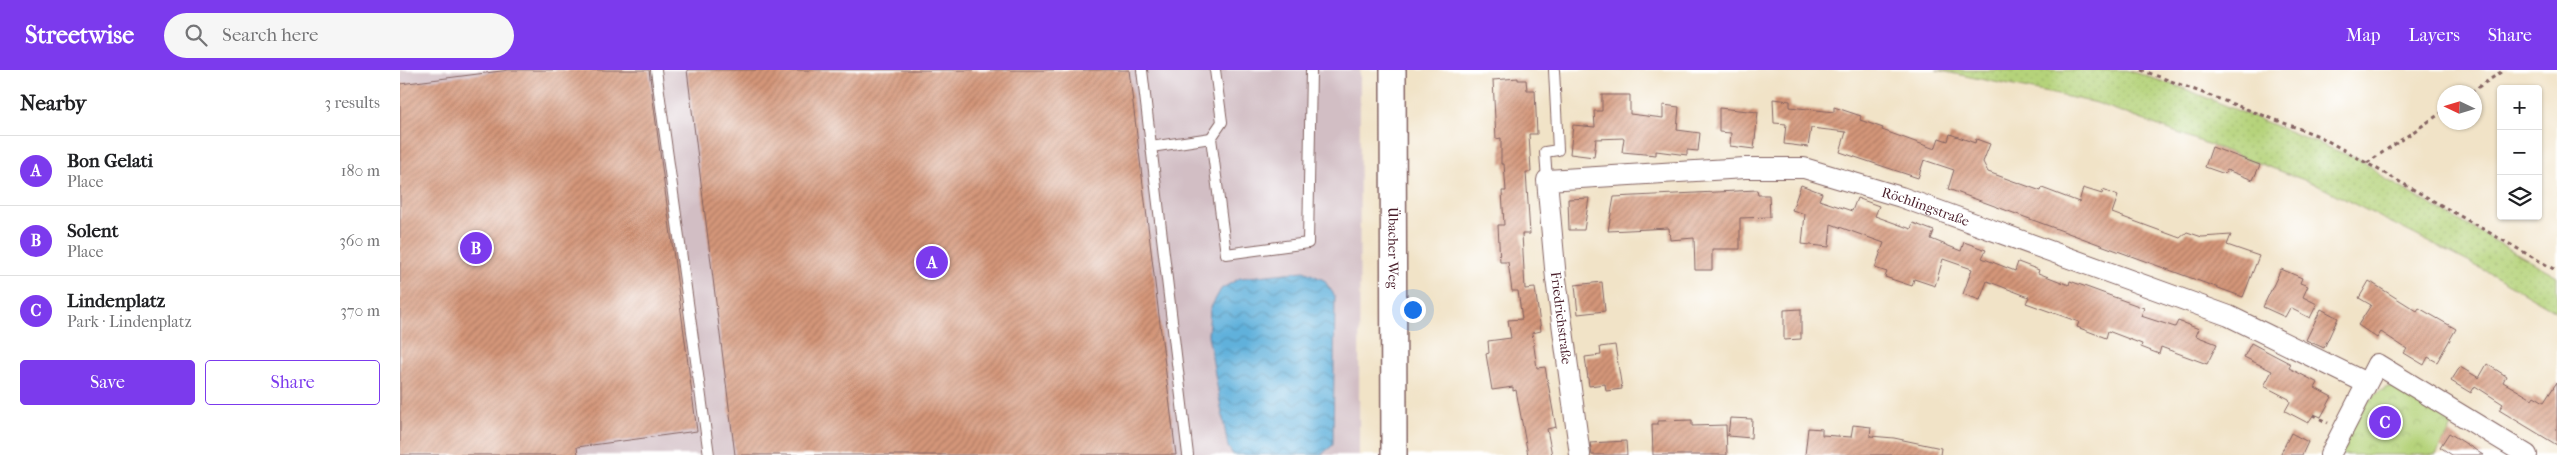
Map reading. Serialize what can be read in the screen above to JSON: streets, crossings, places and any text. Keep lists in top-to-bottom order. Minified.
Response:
{"streets":{"street":["Röchlingstraße","Übacher Weg","Friedrichstraße"]},"crossings":[["Röchlingstraße","Friedrichstraße"]],"north":"left","page":{"header":"Streetwise","search":"Search here","nav":["Map","Layers","Share"],"heading":["Nearby","3 results"],"map_buttons":["+","−"],"list":[{"mark":"A","name":"Bon Gelati","note":"Place","value":"180 m"},{"mark":"B","name":"Solent","note":"Place","value":"360 m"},{"mark":"C","name":"Lindenplatz","note":"Park · Lindenplatz","value":"370 m"}],"pins":["B","A","C"],"buttons":["Save","Share"]}}
